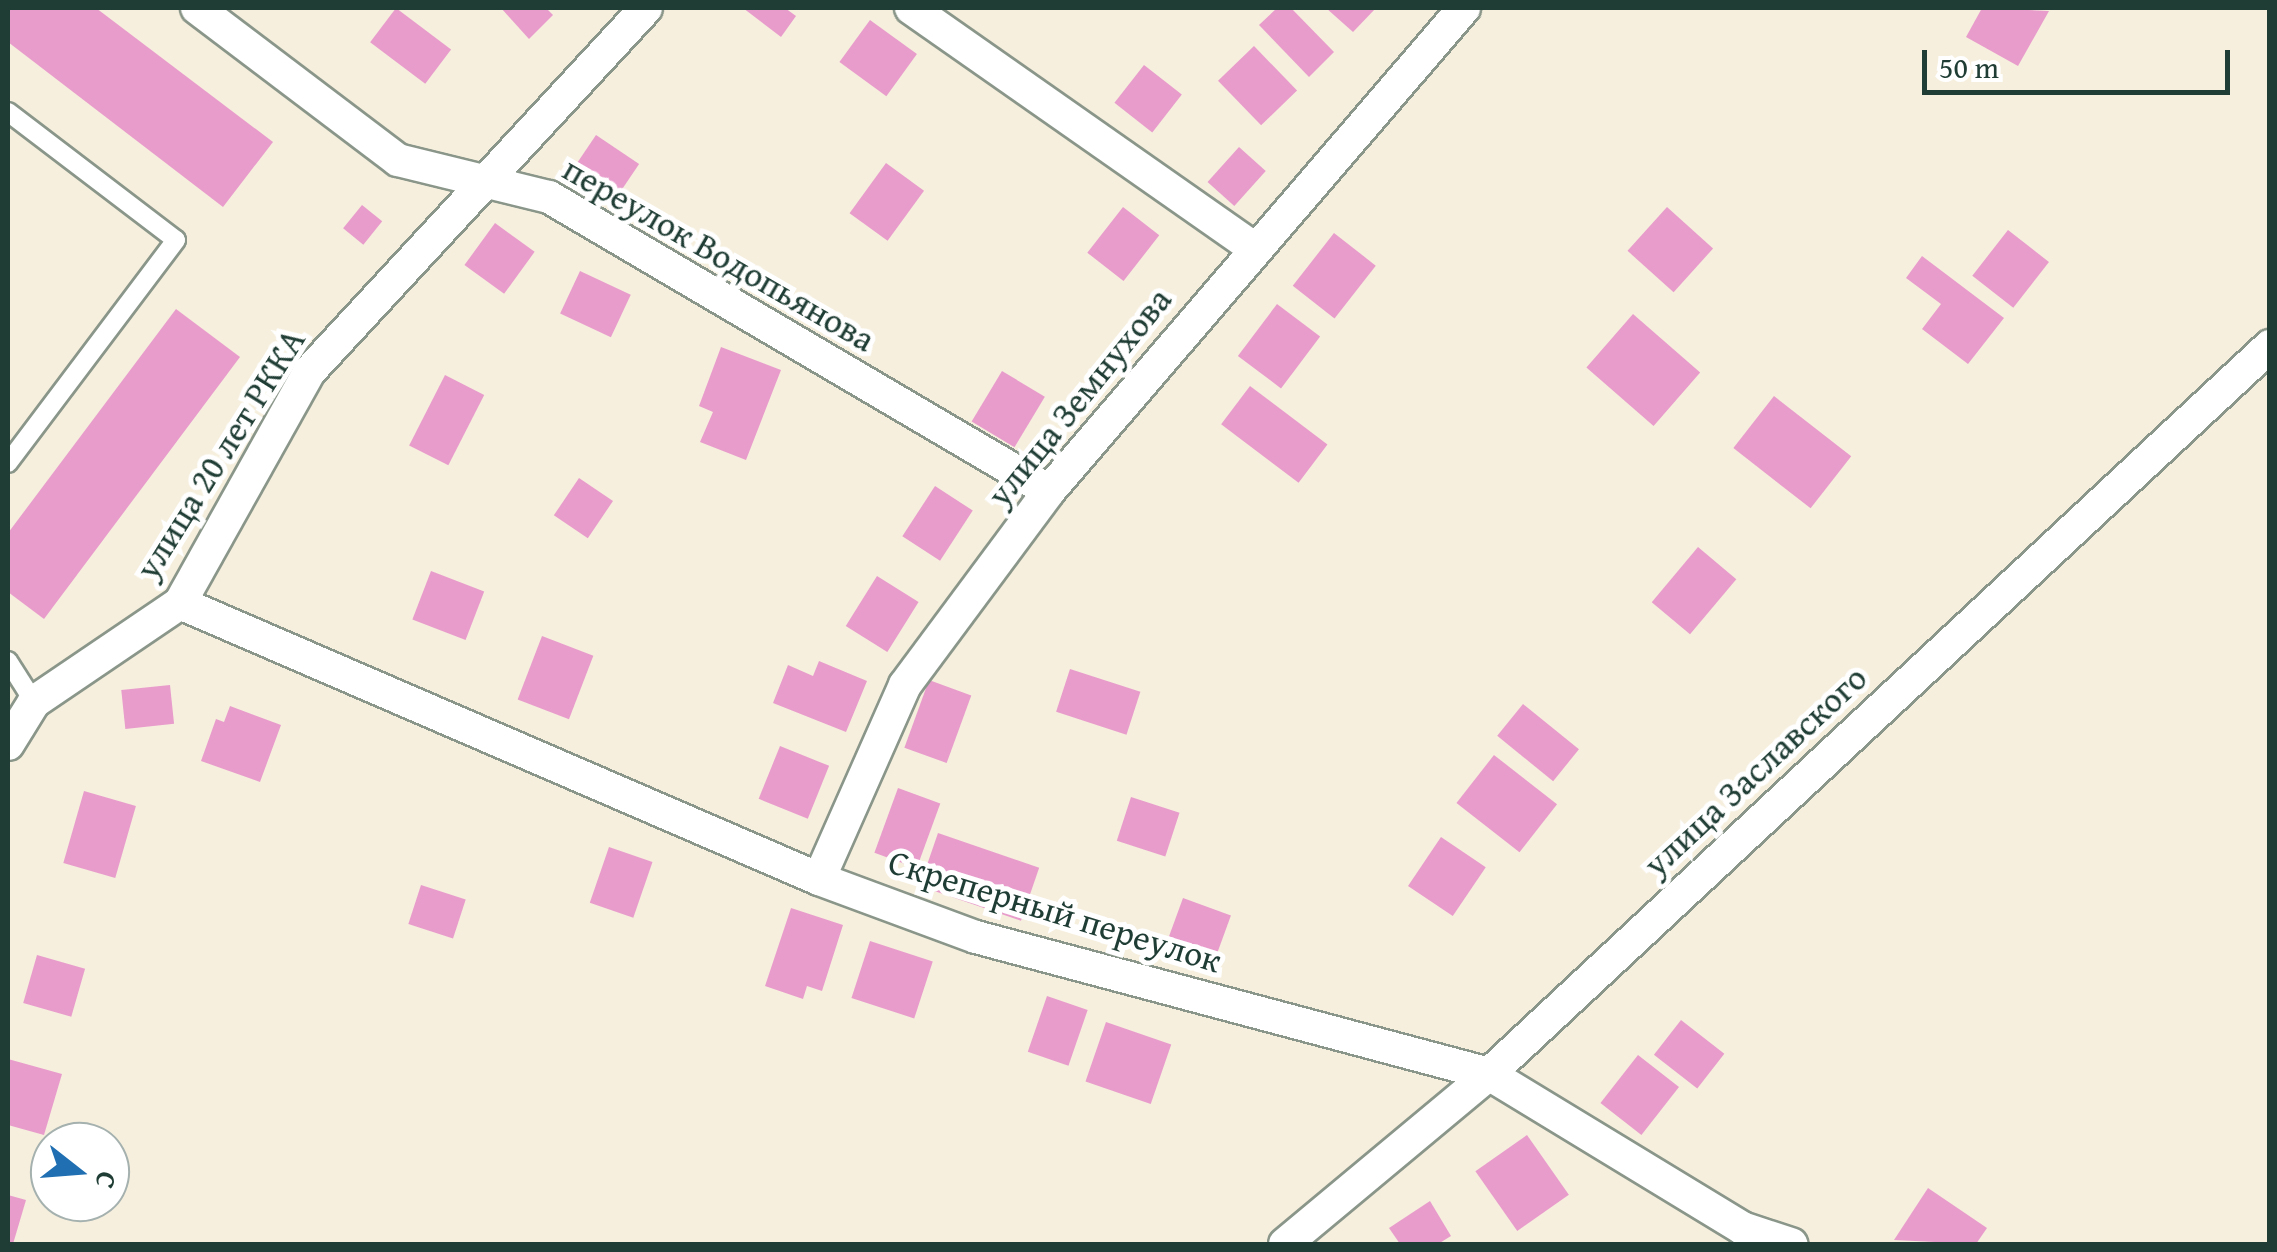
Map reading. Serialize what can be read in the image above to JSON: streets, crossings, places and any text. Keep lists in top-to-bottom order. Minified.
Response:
{"streets":{"street":["переулок Водопьянова","улица Земнухова","улица 20 лет РККА","улица Заславского","Скреперный переулок"]},"crossings":[["переулок Водопьянова","улица Земнухова"],["переулок Водопьянова","улица 20 лет РККА"],["улица Земнухова","Скреперный переулок"],["улица 20 лет РККА","Скреперный переулок"],["улица Заславского","Скреперный переулок"]],"scale_bar":"50 m","north":"right"}
